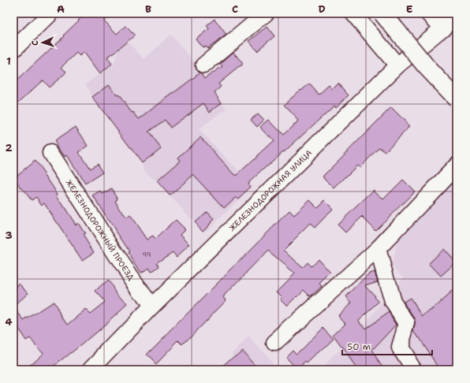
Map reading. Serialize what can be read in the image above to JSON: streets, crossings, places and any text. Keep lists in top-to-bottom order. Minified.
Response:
{"streets":{"street":["ЖЕЛЕЗНОДОРОЖНАЯ УЛИЦА","ЖЕЛЕЗНОДОРОЖНЫЙ ПРОЕЗД"]},"crossings":[["ЖЕЛЕЗНОДОРОЖНАЯ УЛИЦА","ЖЕЛЕЗНОДОРОЖНЫЙ ПРОЕЗД"]],"house_numbers":["99"],"scale_bar":"50 m","north":"left","grid":{"columns":["A","B","C","D","E"],"rows":["1","2","3","4"]}}
